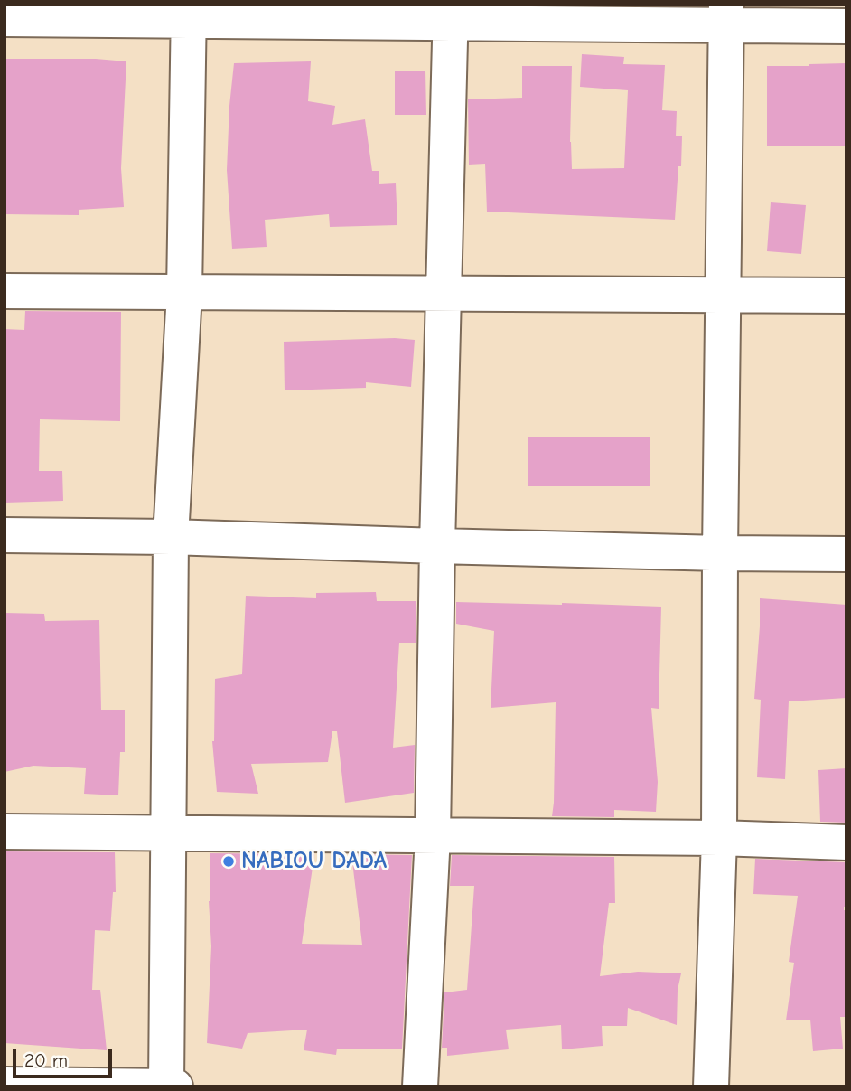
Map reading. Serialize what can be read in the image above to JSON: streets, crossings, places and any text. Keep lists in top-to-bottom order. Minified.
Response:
{"places":["NABIOU DADA"],"scale_bar":"20 m"}
